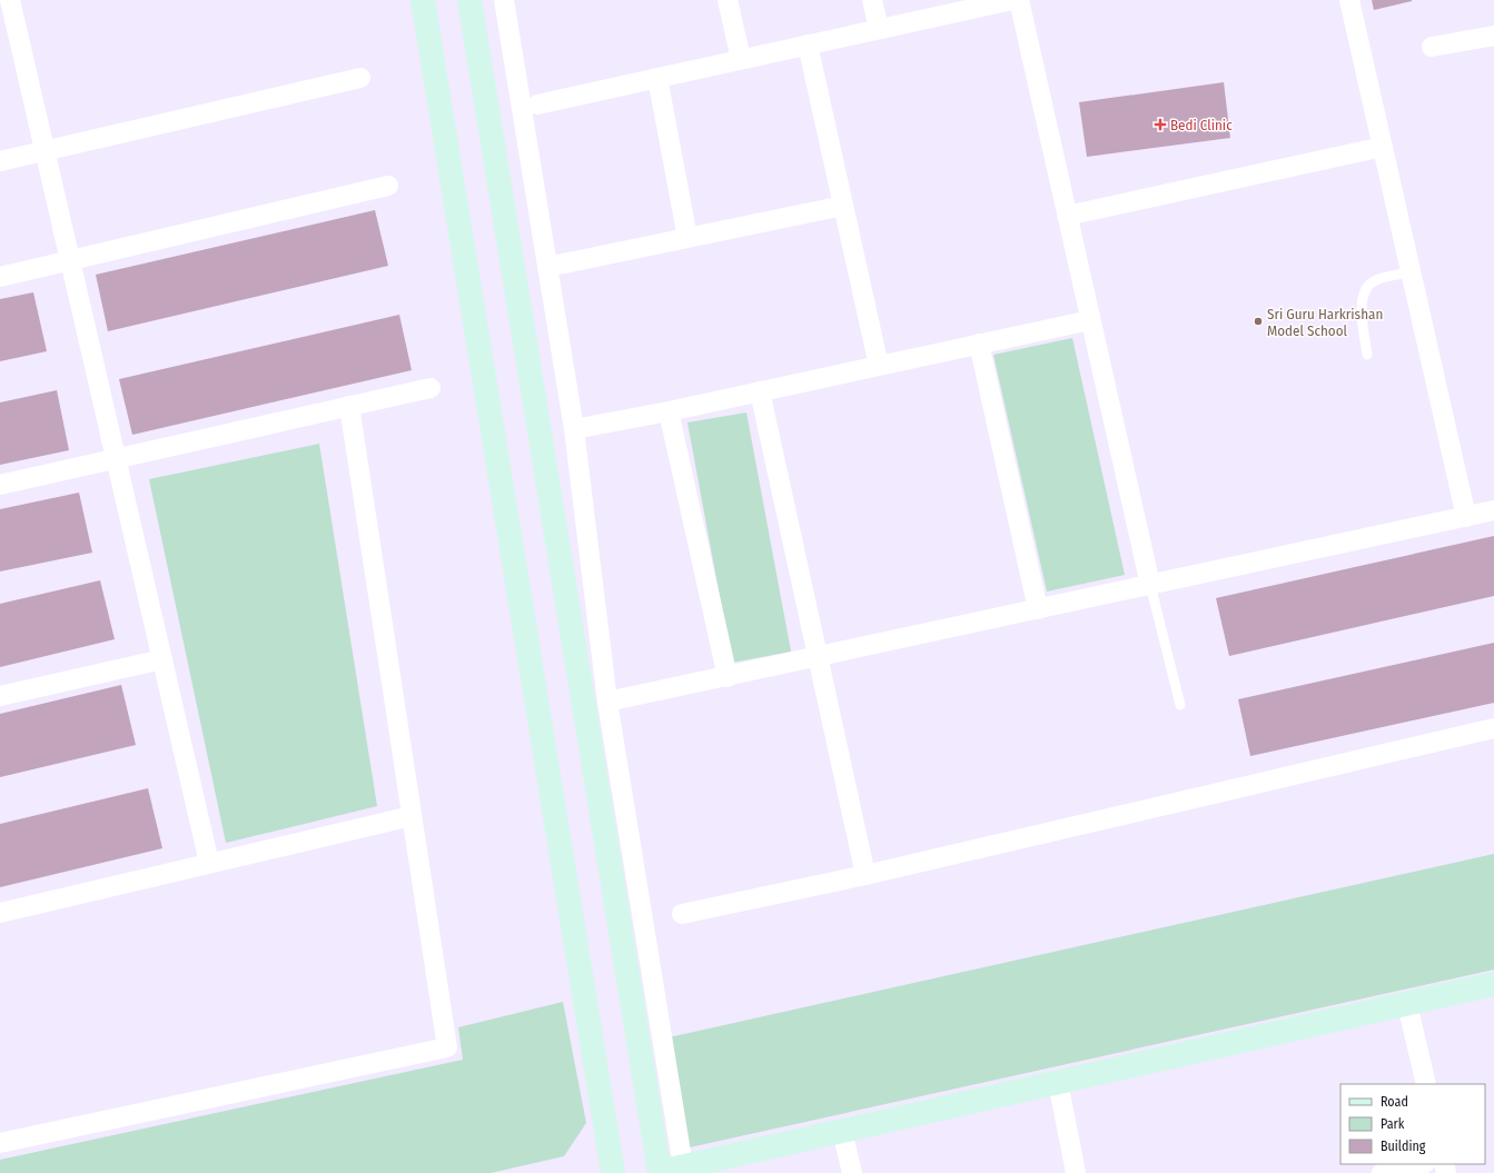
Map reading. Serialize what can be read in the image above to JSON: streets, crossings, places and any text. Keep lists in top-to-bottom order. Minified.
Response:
{"places":{"health":["Bedi Clinic"],"other":["Sri Guru Harkrishan Model School"]},"legend":["Road","Park","Building"]}
